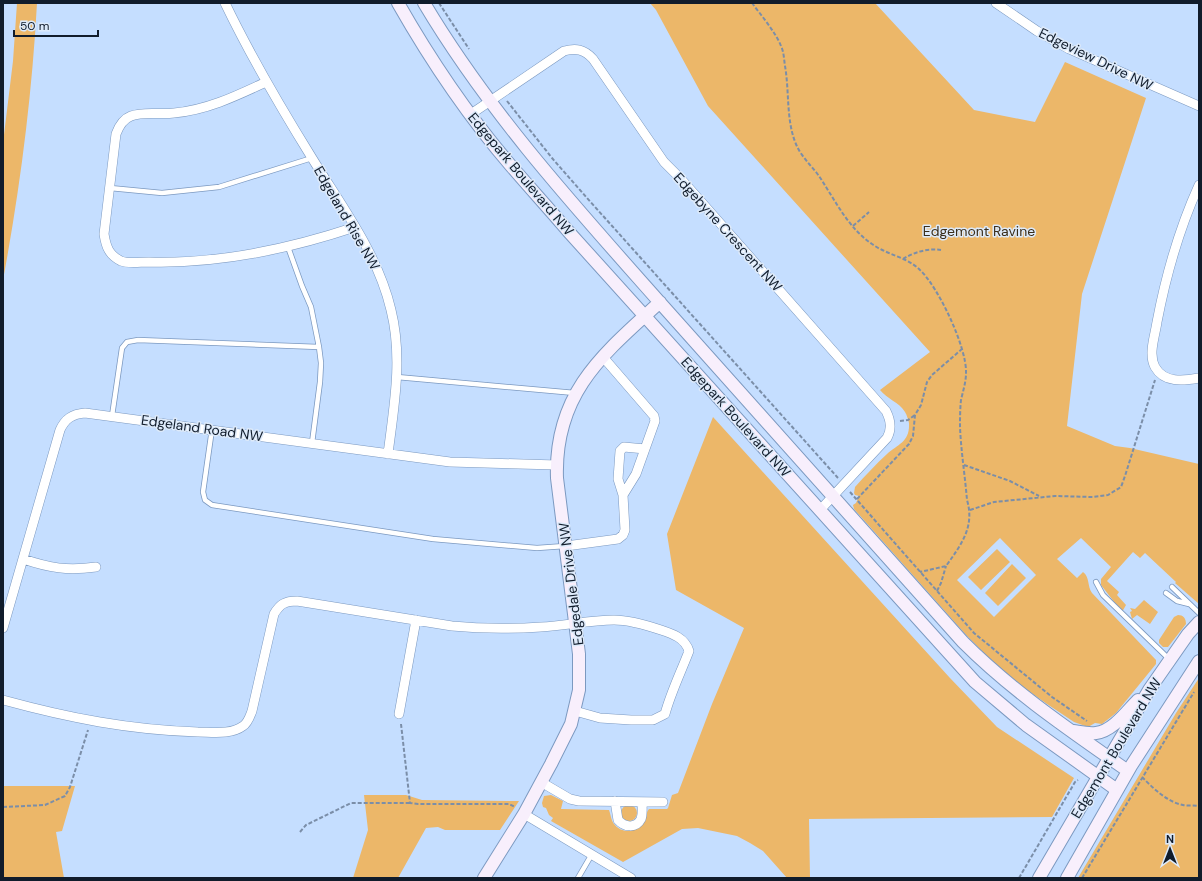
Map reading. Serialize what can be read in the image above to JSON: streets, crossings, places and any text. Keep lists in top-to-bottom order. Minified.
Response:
{"streets":{"street":["Edgeview Drive NW","Edgepark Boulevard NW","Edgeland Rise NW","Edgebyne Crescent NW","Edgeland Road NW","Edgedale Drive NW","Edgemont Boulevard NW"]},"crossings":[["Edgepark Boulevard NW","Edgebyne Crescent NW"],["Edgepark Boulevard NW","Edgedale Drive NW"],["Edgepark Boulevard NW","Edgemont Boulevard NW"],["Edgeland Rise NW","Edgeland Road NW"],["Edgeland Road NW","Edgedale Drive NW"]],"parks":["Edgemont Ravine"],"scale_bar":"50 m","north":"top"}
